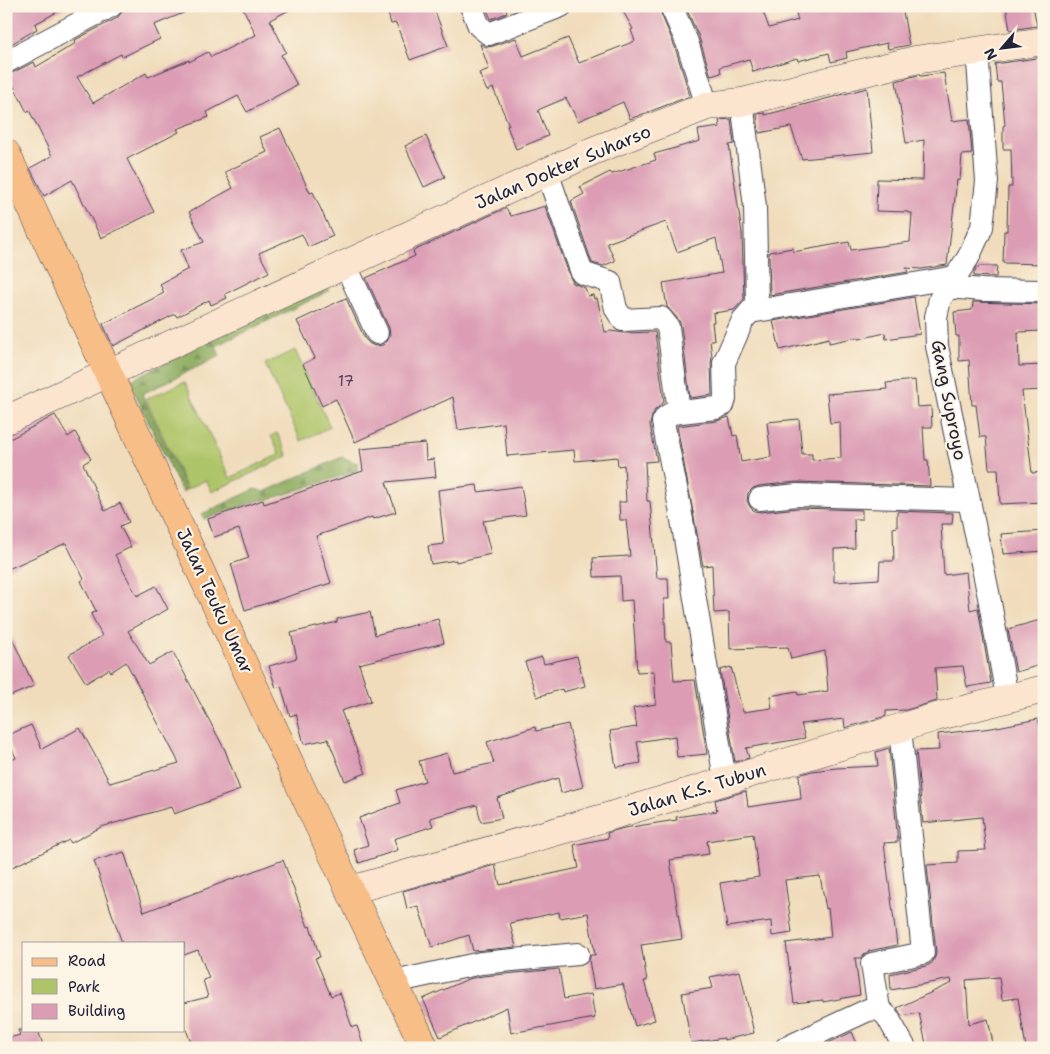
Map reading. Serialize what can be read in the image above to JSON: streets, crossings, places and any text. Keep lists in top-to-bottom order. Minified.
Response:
{"streets":{"main road":["Jalan Teuku Umar"],"street":["Jalan Dokter Suharso","Gang Suproyo","Jalan K.S. Tubun"]},"crossings":[["Jalan Dokter Suharso","Gang Suproyo"],["Jalan Dokter Suharso","Jalan Teuku Umar"],["Gang Suproyo","Jalan K.S. Tubun"],["Jalan Teuku Umar","Jalan K.S. Tubun"]],"house_numbers":["17"],"legend":["Road","Park","Building"],"north":"bottom left"}
